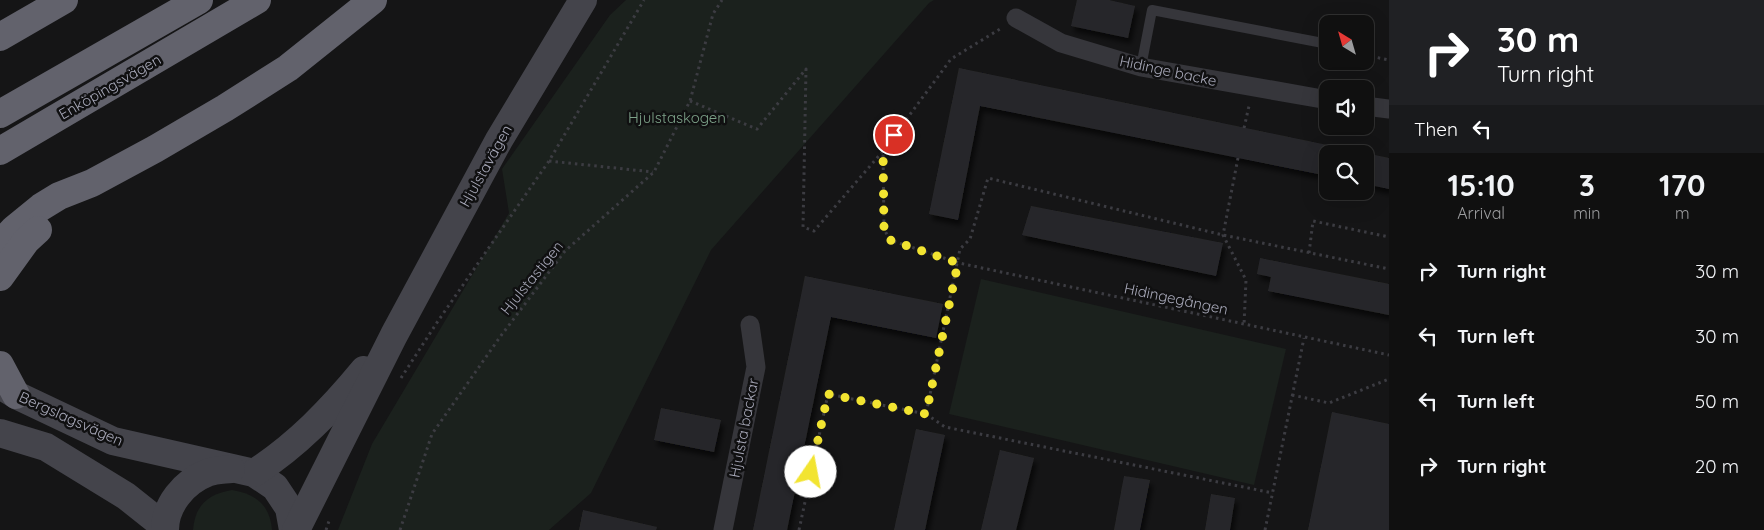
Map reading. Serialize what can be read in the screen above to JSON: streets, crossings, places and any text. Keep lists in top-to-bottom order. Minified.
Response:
{"streets":{"highway":["Enköpingsvägen"],"main road":["Hjulstavägen","Bergslagsvägen"],"street":["Hidinge backe","Hjulsta backar"],"path":["Hjulstastigen","Hidingegången"]},"crossings":[["Hjulstavägen","Bergslagsvägen"]],"parks":["Hjulstaskogen"],"north":"top left","page":{"turn":["30 m","Turn right"],"then":"Then","eta":["15:10","Arrival","3","min","170","m"],"list":[{"name":"Turn right","value":"30 m"},{"name":"Turn left","value":"30 m"},{"name":"Turn left","value":"50 m"},{"name":"Turn right","value":"20 m"}]}}
